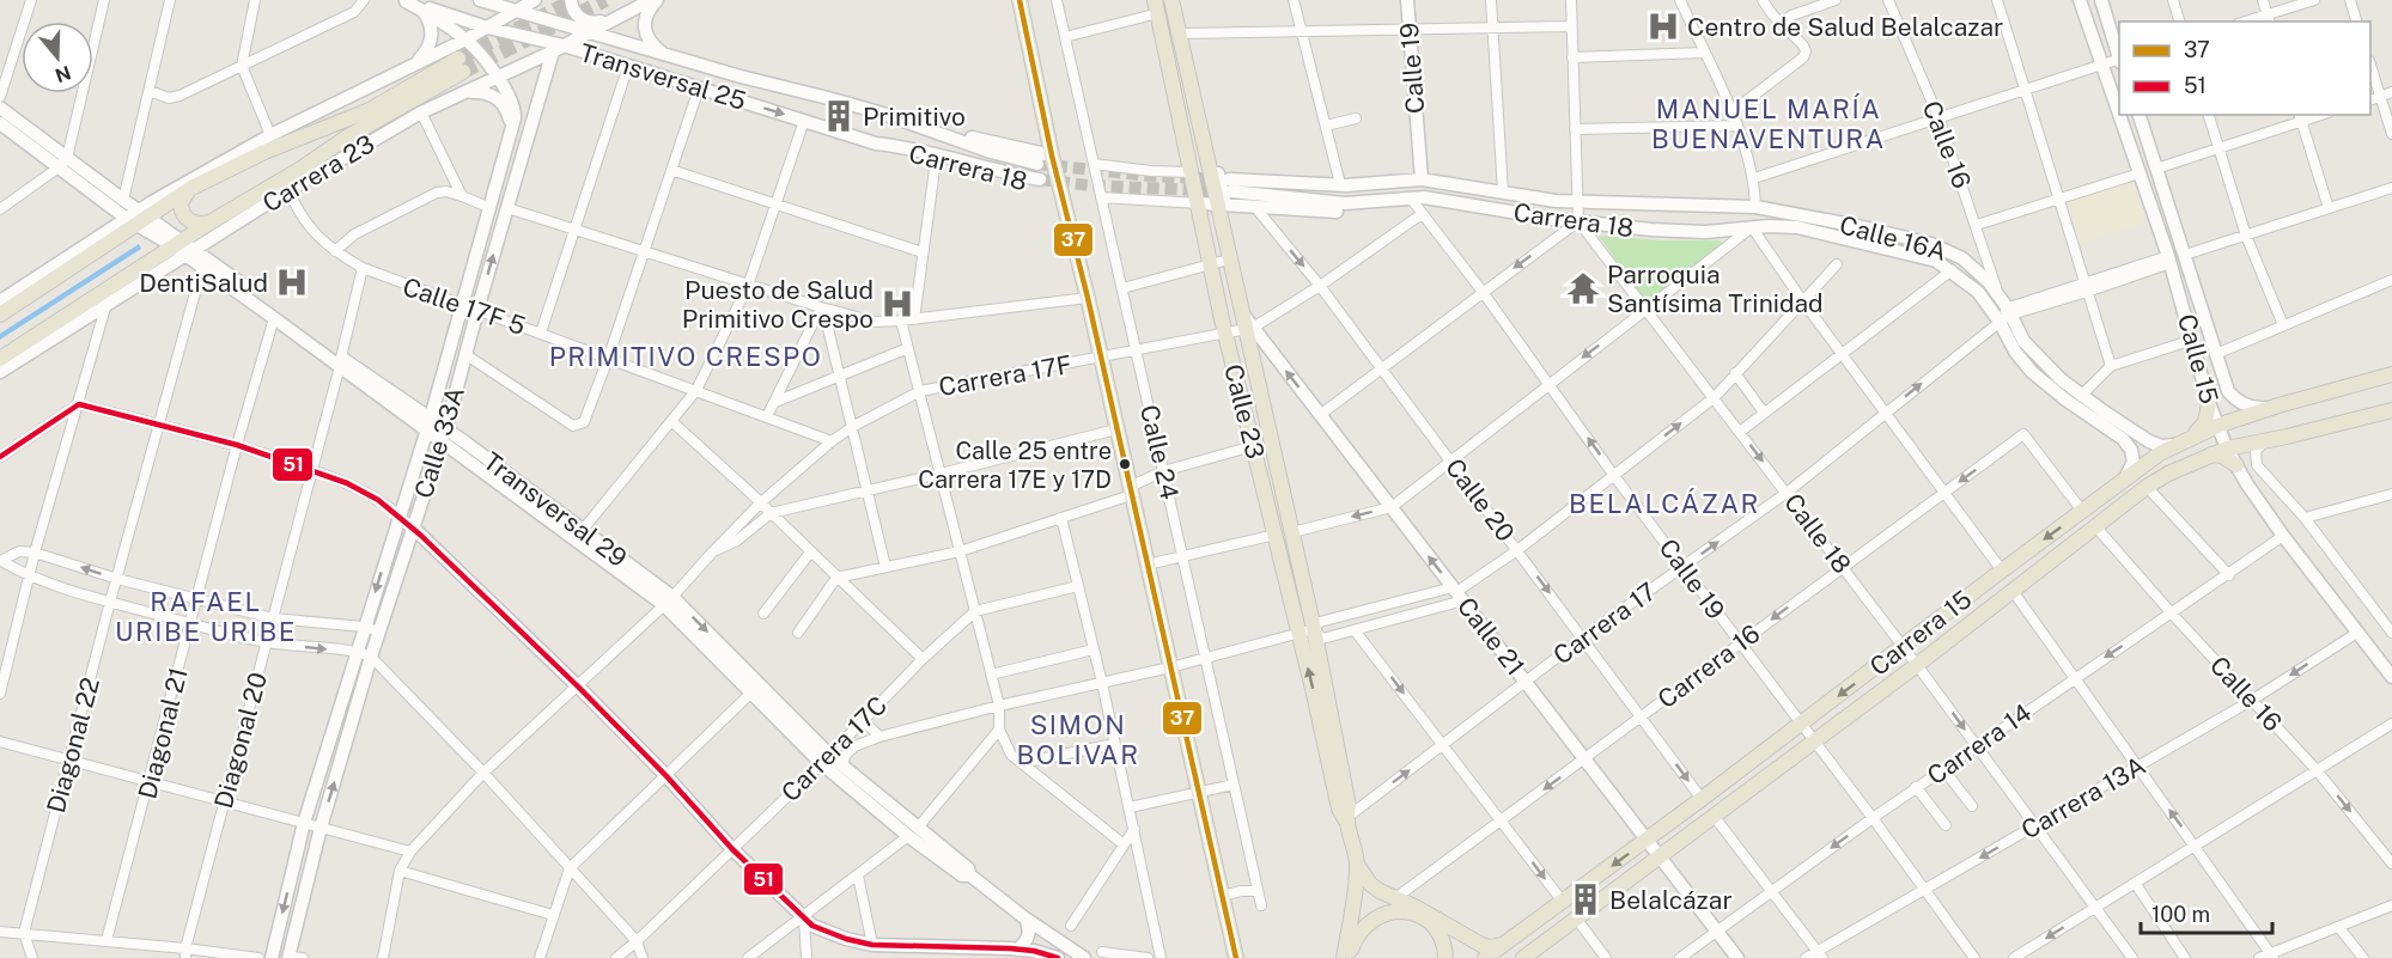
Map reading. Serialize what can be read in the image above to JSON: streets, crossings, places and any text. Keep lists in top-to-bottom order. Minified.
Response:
{"streets":{"main road":["Carrera 23","Calle 23","Carrera 15"],"street":["Calle 19","Transversal 25","Calle 16","Carrera 18","Calle 16A","Calle 17F 5","Calle 15","Carrera 17F","Calle 33A","Calle 24","Calle 20","Transversal 29","Calle 18","Carrera 17","Calle 21","Carrera 16","Diagonal 21","Diagonal 20","Carrera 14","Diagonal 22","Carrera 17C","Carrera 13A"]},"crossings":[["Calle 19","Carrera 18"],["Calle 19","Carrera 17F"],["Calle 19","Carrera 17"],["Calle 19","Carrera 15"],["Calle 19","Carrera 16"],["Calle 19","Carrera 14"],["Calle 19","Carrera 13A"],["Transversal 25","Carrera 18"],["Transversal 25","Carrera 23"],["Transversal 25","Calle 33A"],["Calle 16","Calle 16A"],["Calle 16","Carrera 15"],["Calle 16","Carrera 14"],["Calle 16","Carrera 13A"],["Carrera 18","Calle 16A"],["Carrera 18","Calle 23"],["Carrera 18","Calle 24"],["Carrera 18","Calle 20"],["Carrera 18","Calle 18"],["Carrera 23","Calle 17F 5"],["Carrera 23","Calle 33A"],["Carrera 23","Transversal 29"],["Calle 16A","Carrera 17"],["Calle 17F 5","Carrera 17F"],["Calle 17F 5","Calle 33A"],["Calle 17F 5","Diagonal 20"],["Calle 15","Carrera 17"],["Calle 15","Carrera 15"],["Calle 15","Carrera 14"],["Calle 15","Carrera 13A"],["Carrera 17F","Calle 23"],["Carrera 17F","Calle 24"],["Carrera 17F","Calle 20"],["Carrera 17F","Transversal 29"],["Carrera 17F","Calle 21"],["Calle 23","Carrera 17"],["Calle 23","Calle 21"],["Calle 33A","Transversal 29"],["Calle 20","Carrera 17"],["Calle 20","Carrera 15"],["Calle 20","Carrera 16"],["Transversal 29","Diagonal 21"],["Transversal 29","Diagonal 20"],["Transversal 29","Diagonal 22"],["Transversal 29","Carrera 17C"],["Calle 18","Carrera 17"],["Calle 18","Carrera 15"],["Calle 18","Carrera 16"],["Calle 18","Carrera 14"],["Calle 18","Carrera 13A"],["Carrera 17","Calle 21"],["Carrera 15","Calle 21"],["Carrera 15","Carrera 16"],["Calle 21","Carrera 16"],["Calle 21","Carrera 14"]],"one_way":["Calle 20","Carrera 16","Carrera 13A"],"districts":["MANUEL MARÍA BUENAVENTURA","PRIMITIVO CRESPO","BELALCÁZAR","RAFAEL URIBE URIBE","SIMON BOLIVAR"],"places":{"hospital":["Centro de Salud Belalcazar","DentiSalud","Puesto de Salud Primitivo Crespo"],"building":["Primitivo","Belalcázar"],"temple":["Parroquia Santísima Trinidad"],"other":["Calle 25 entre Carrera 17E y 17D"]},"lines":["transit line 37","transit line 51"],"legend":["37","51"],"scale_bar":"100 m","north":"bottom"}
